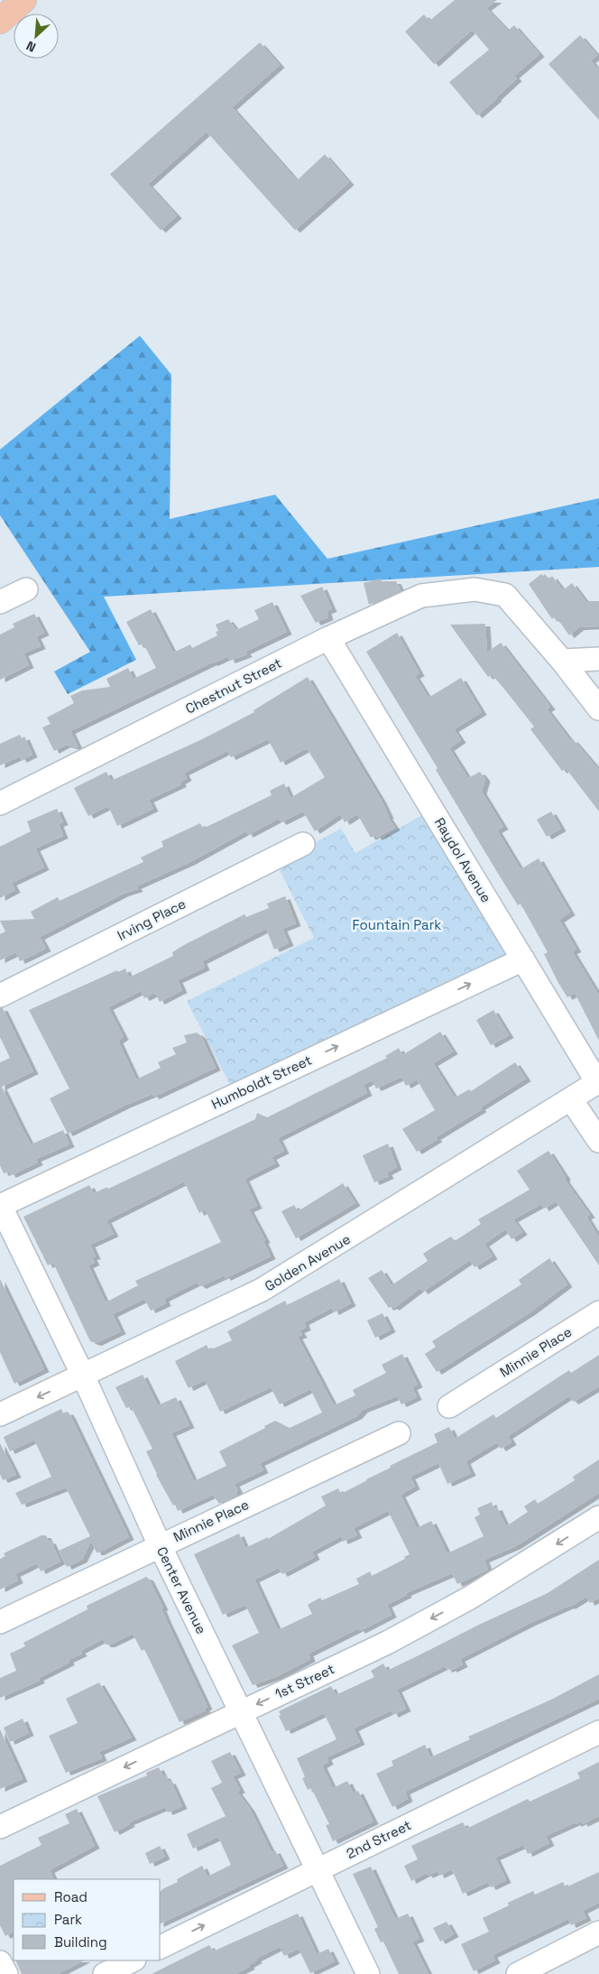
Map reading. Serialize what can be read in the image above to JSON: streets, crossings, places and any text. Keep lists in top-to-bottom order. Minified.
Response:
{"streets":{"street":["Chestnut Street","Raydol Avenue","Irving Place","Humboldt Street","Golden Avenue","Minnie Place","Center Avenue","1st Street","2nd Street"]},"crossings":[["Chestnut Street","Raydol Avenue"],["Raydol Avenue","Humboldt Street"],["Raydol Avenue","Golden Avenue"],["Humboldt Street","Center Avenue"],["Golden Avenue","Center Avenue"],["Minnie Place","Center Avenue"],["Center Avenue","1st Street"],["Center Avenue","2nd Street"]],"one_way":["Humboldt Street","1st Street","2nd Street"],"parks":["Fountain Park"],"legend":["Road","Park","Building"],"north":"bottom left"}
